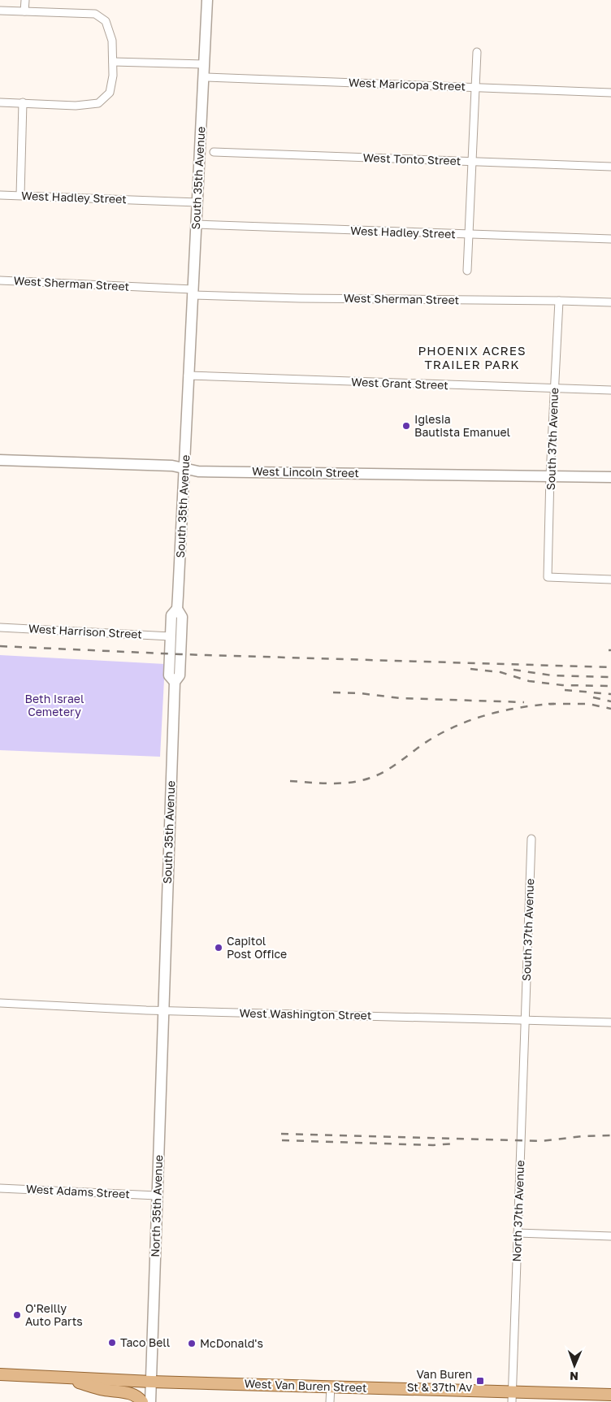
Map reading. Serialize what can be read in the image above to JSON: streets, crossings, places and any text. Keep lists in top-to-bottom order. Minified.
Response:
{"streets":{"main road":["South 35th Avenue","West Lincoln Street","North 35th Avenue","West Van Buren Street"],"street":["West Maricopa Street","West Tonto Street","West Hadley Street","West Sherman Street","West Grant Street","South 37th Avenue","West Harrison Street","West Washington Street","West Adams Street","North 37th Avenue"]},"crossings":[["West Maricopa Street","South 35th Avenue"],["South 35th Avenue","West Hadley Street"],["South 35th Avenue","West Sherman Street"],["South 35th Avenue","West Grant Street"],["South 35th Avenue","West Lincoln Street"],["South 35th Avenue","West Washington Street"],["South 35th Avenue","North 35th Avenue"],["West Sherman Street","South 37th Avenue"],["West Grant Street","South 37th Avenue"],["South 37th Avenue","West Lincoln Street"],["South 37th Avenue","West Washington Street"],["South 37th Avenue","North 37th Avenue"],["West Washington Street","North 35th Avenue"],["West Washington Street","North 37th Avenue"],["West Adams Street","North 35th Avenue"],["North 35th Avenue","West Van Buren Street"],["North 37th Avenue","West Van Buren Street"]],"districts":["PHOENIX ACRES TRAILER PARK"],"parks":["Beth Israel Cemetery"],"places":{"other":["Iglesia Bautista Emanuel","Capitol Post Office","O'Reilly Auto Parts","Taco Bell","McDonald's"],"transit":["Van Buren St & 37th Av"]},"north":"bottom"}
